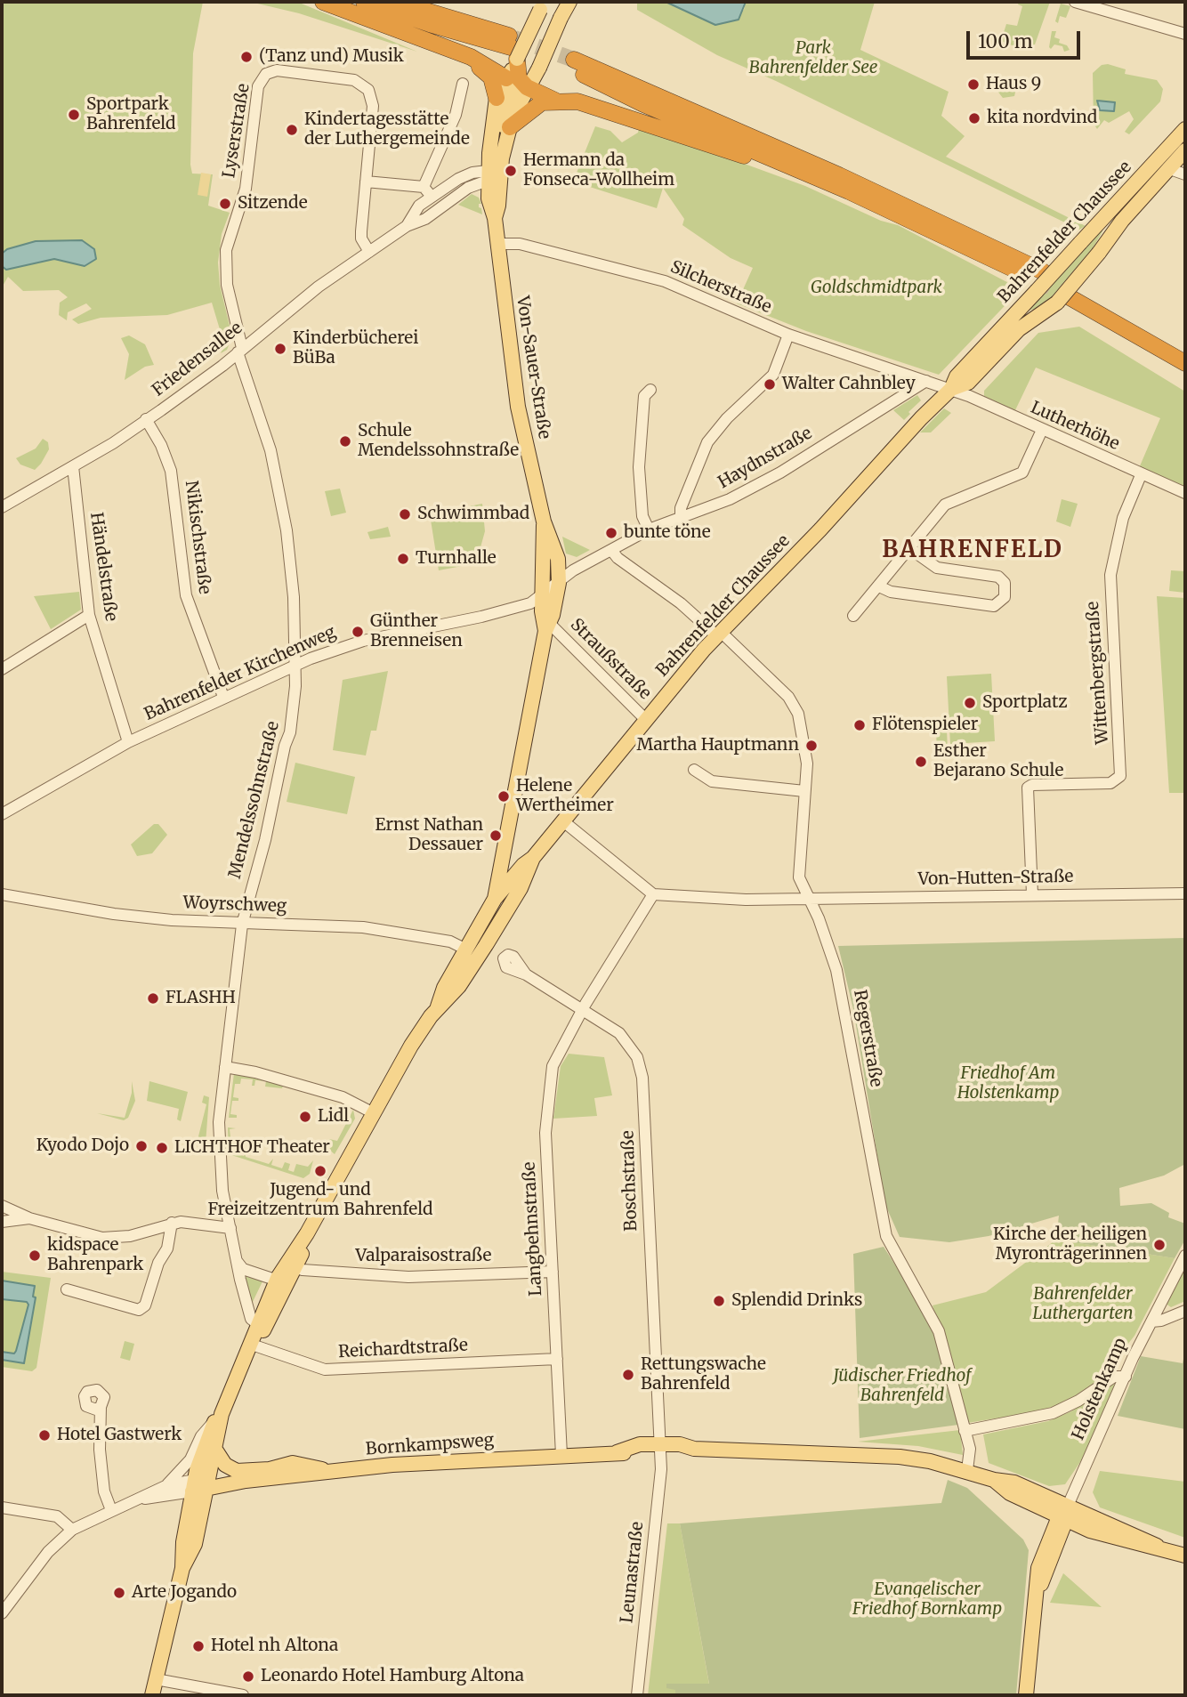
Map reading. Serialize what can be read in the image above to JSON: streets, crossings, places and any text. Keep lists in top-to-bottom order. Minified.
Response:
{"streets":{"main road":["Bahrenfelder Chaussee","Von-Sauer-Straße","Holstenkamp","Bornkampsweg"],"street":["Lyserstraße","Silcherstraße","Friedensallee","Lutherhöhe","Haydnstraße","Nikischstraße","Händelstraße","Straußstraße","Wittenbergstraße","Bahrenfelder Kirchenweg","Mendelssohnstraße","Von-Hutten-Straße","Woyrschweg","Regerstraße","Boschstraße","Langbehnstraße","Valparaisostraße","Reichardtstraße","Leunastraße"]},"crossings":[["Lyserstraße","Friedensallee"],["Lyserstraße","Mendelssohnstraße"],["Bahrenfelder Chaussee","Von-Sauer-Straße"],["Bahrenfelder Chaussee","Lutherhöhe"],["Bahrenfelder Chaussee","Straußstraße"],["Bahrenfelder Chaussee","Mendelssohnstraße"],["Bahrenfelder Chaussee","Woyrschweg"],["Bahrenfelder Chaussee","Regerstraße"],["Bahrenfelder Chaussee","Valparaisostraße"],["Bahrenfelder Chaussee","Reichardtstraße"],["Bahrenfelder Chaussee","Bornkampsweg"],["Silcherstraße","Von-Sauer-Straße"],["Silcherstraße","Haydnstraße"],["Friedensallee","Von-Sauer-Straße"],["Friedensallee","Nikischstraße"],["Friedensallee","Händelstraße"],["Friedensallee","Mendelssohnstraße"],["Von-Sauer-Straße","Haydnstraße"],["Von-Sauer-Straße","Straußstraße"],["Von-Sauer-Straße","Bahrenfelder Kirchenweg"],["Lutherhöhe","Wittenbergstraße"],["Haydnstraße","Regerstraße"],["Nikischstraße","Bahrenfelder Kirchenweg"],["Händelstraße","Bahrenfelder Kirchenweg"],["Wittenbergstraße","Von-Hutten-Straße"],["Bahrenfelder Kirchenweg","Mendelssohnstraße"],["Mendelssohnstraße","Woyrschweg"],["Von-Hutten-Straße","Regerstraße"],["Von-Hutten-Straße","Langbehnstraße"],["Regerstraße","Bornkampsweg"],["Boschstraße","Langbehnstraße"],["Boschstraße","Bornkampsweg"],["Boschstraße","Leunastraße"],["Langbehnstraße","Valparaisostraße"],["Langbehnstraße","Reichardtstraße"],["Langbehnstraße","Bornkampsweg"],["Holstenkamp","Bornkampsweg"],["Bornkampsweg","Leunastraße"]],"districts":["BAHRENFELD"],"parks":["Park Bahrenfelder See","Goldschmidtpark","Friedhof Am Holstenkamp","Bahrenfelder Luthergarten","Jüdischer Friedhof Bahrenfeld","Evangelischer Friedhof Bornkamp"],"places":["(Tanz und) Musik","Haus 9","Sportpark Bahrenfeld","kita nordvind","Kindertagesstätte der Luthergemeinde","Hermann da Fonseca-Wollheim","Sitzende","Kinderbücherei BüBa","Walter Cahnbley","Schule Mendelssohnstraße","Schwimmbad","bunte töne","Turnhalle","Günther Brenneisen","Sportplatz","Flötenspieler","Martha Hauptmann","Esther Bejarano Schule","Helene Wertheimer","Ernst Nathan Dessauer","FLASHH","Lidl","Kyodo Dojo","LICHTHOF Theater","Jugend- und Freizeitzentrum Bahrenfeld","Kirche der heiligen Myronträgerinnen","kidspace Bahrenpark","Splendid Drinks","Rettungswache Bahrenfeld","Hotel Gastwerk","Arte Jogando","Hotel nh Altona","Leonardo Hotel Hamburg Altona"],"scale_bar":"100 m"}
